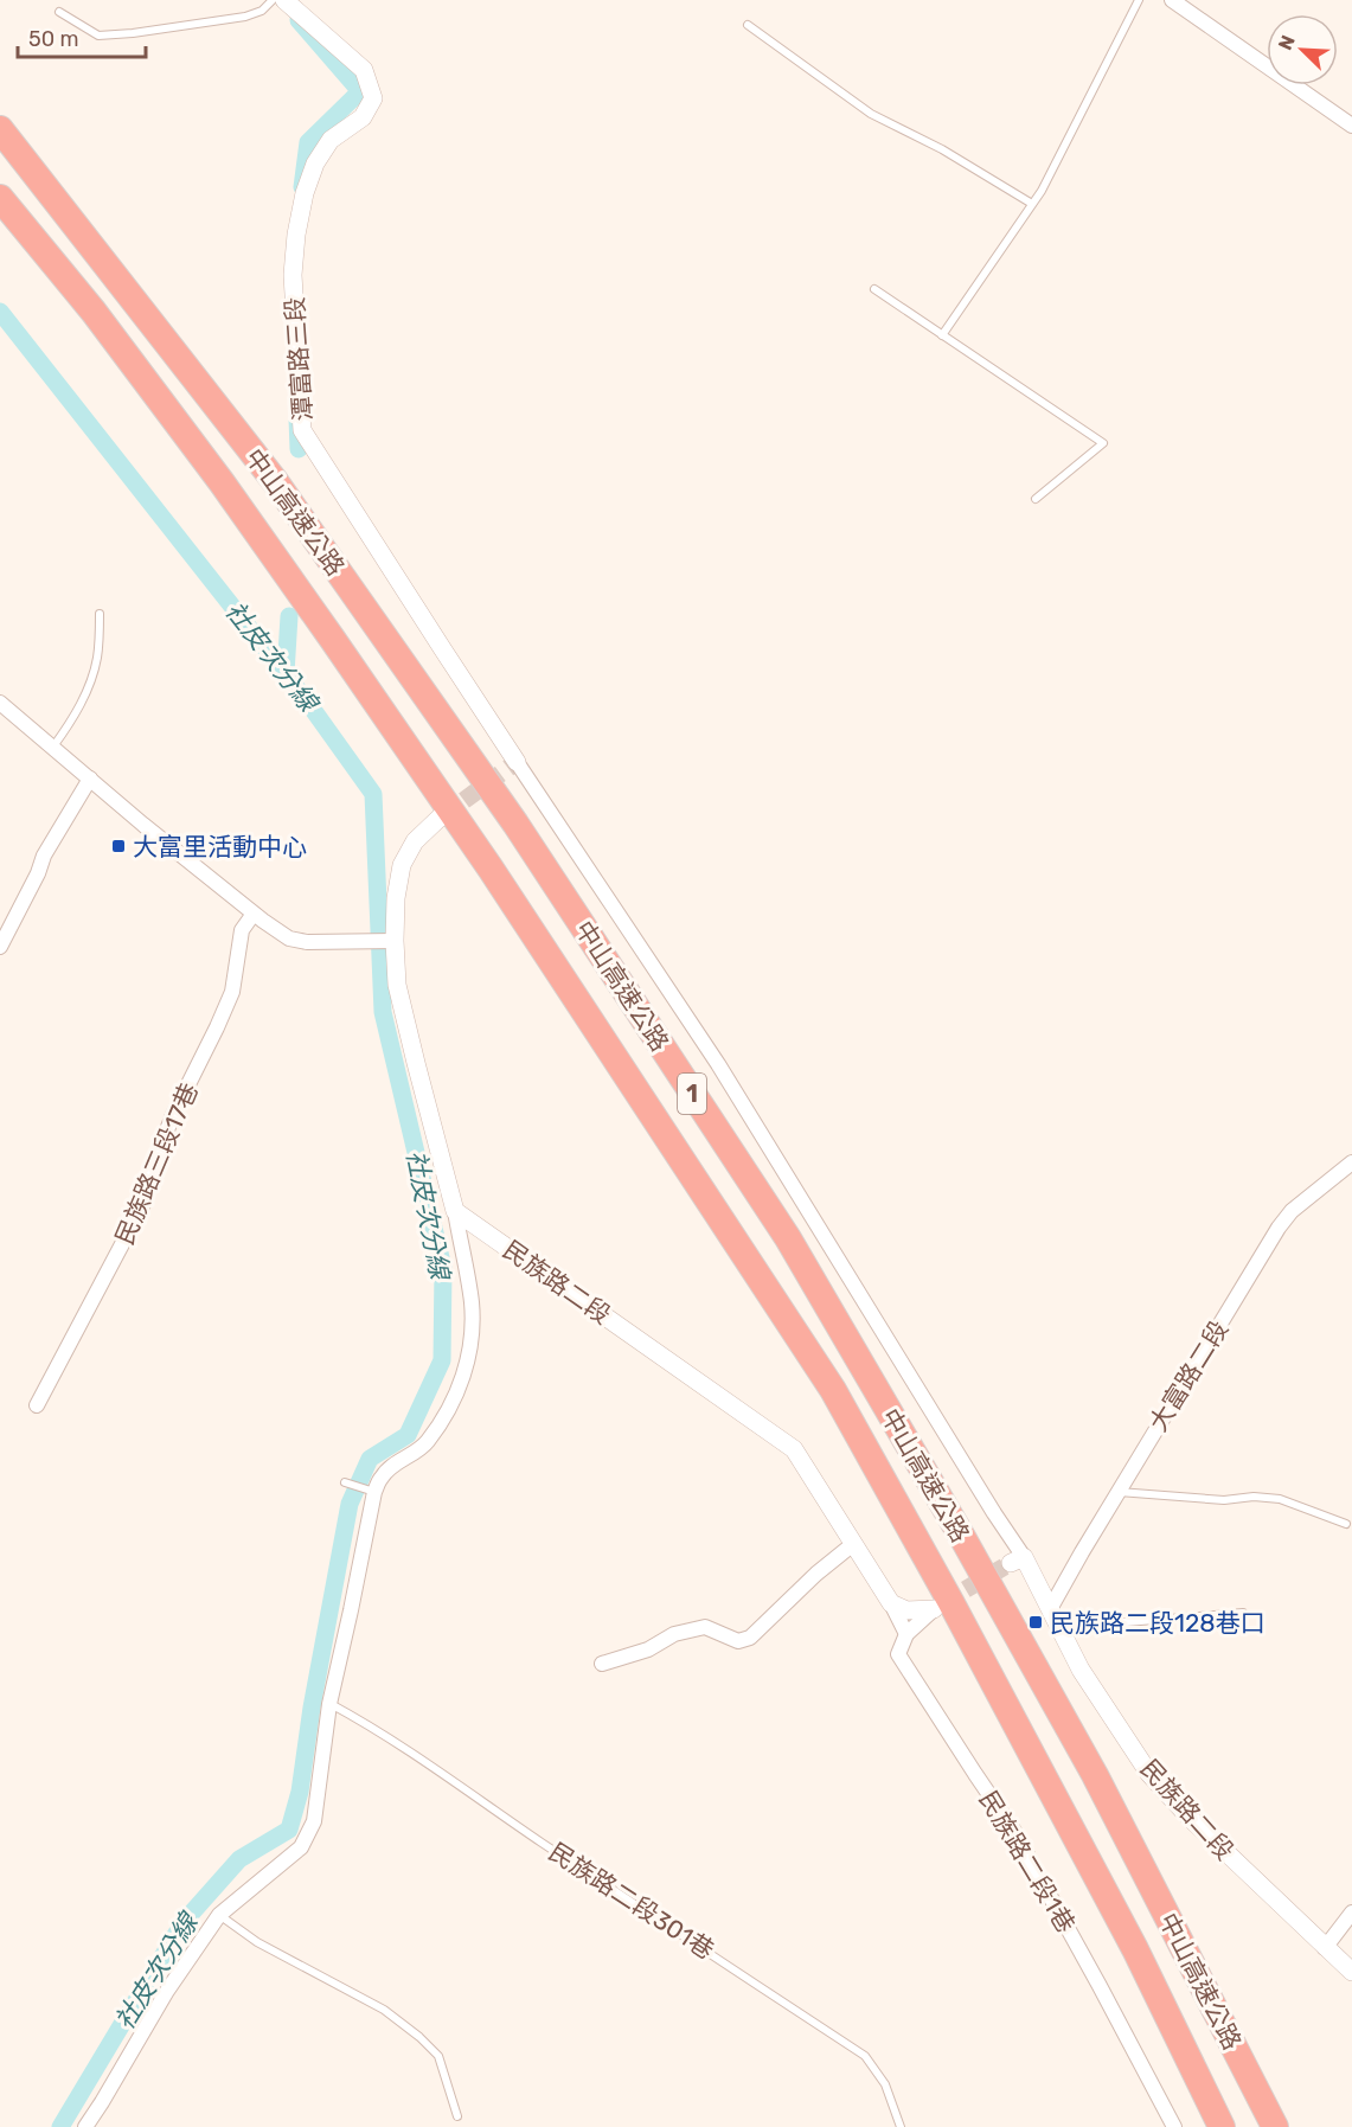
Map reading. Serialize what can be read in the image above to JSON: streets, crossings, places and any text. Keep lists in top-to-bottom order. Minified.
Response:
{"streets":{"highway":["中山高速公路","1"],"street":["潭富路三段","民族路三段17巷","民族路二段","大富路二段","民族路二段1巷"],"lane":["民族路二段301巷"]},"crossings":[["民族路二段","大富路二段"]],"water":["社皮次分線"],"places":{"transit":["大富里活動中心","民族路二段128巷口"]},"scale_bar":"50 m","north":"top left"}
